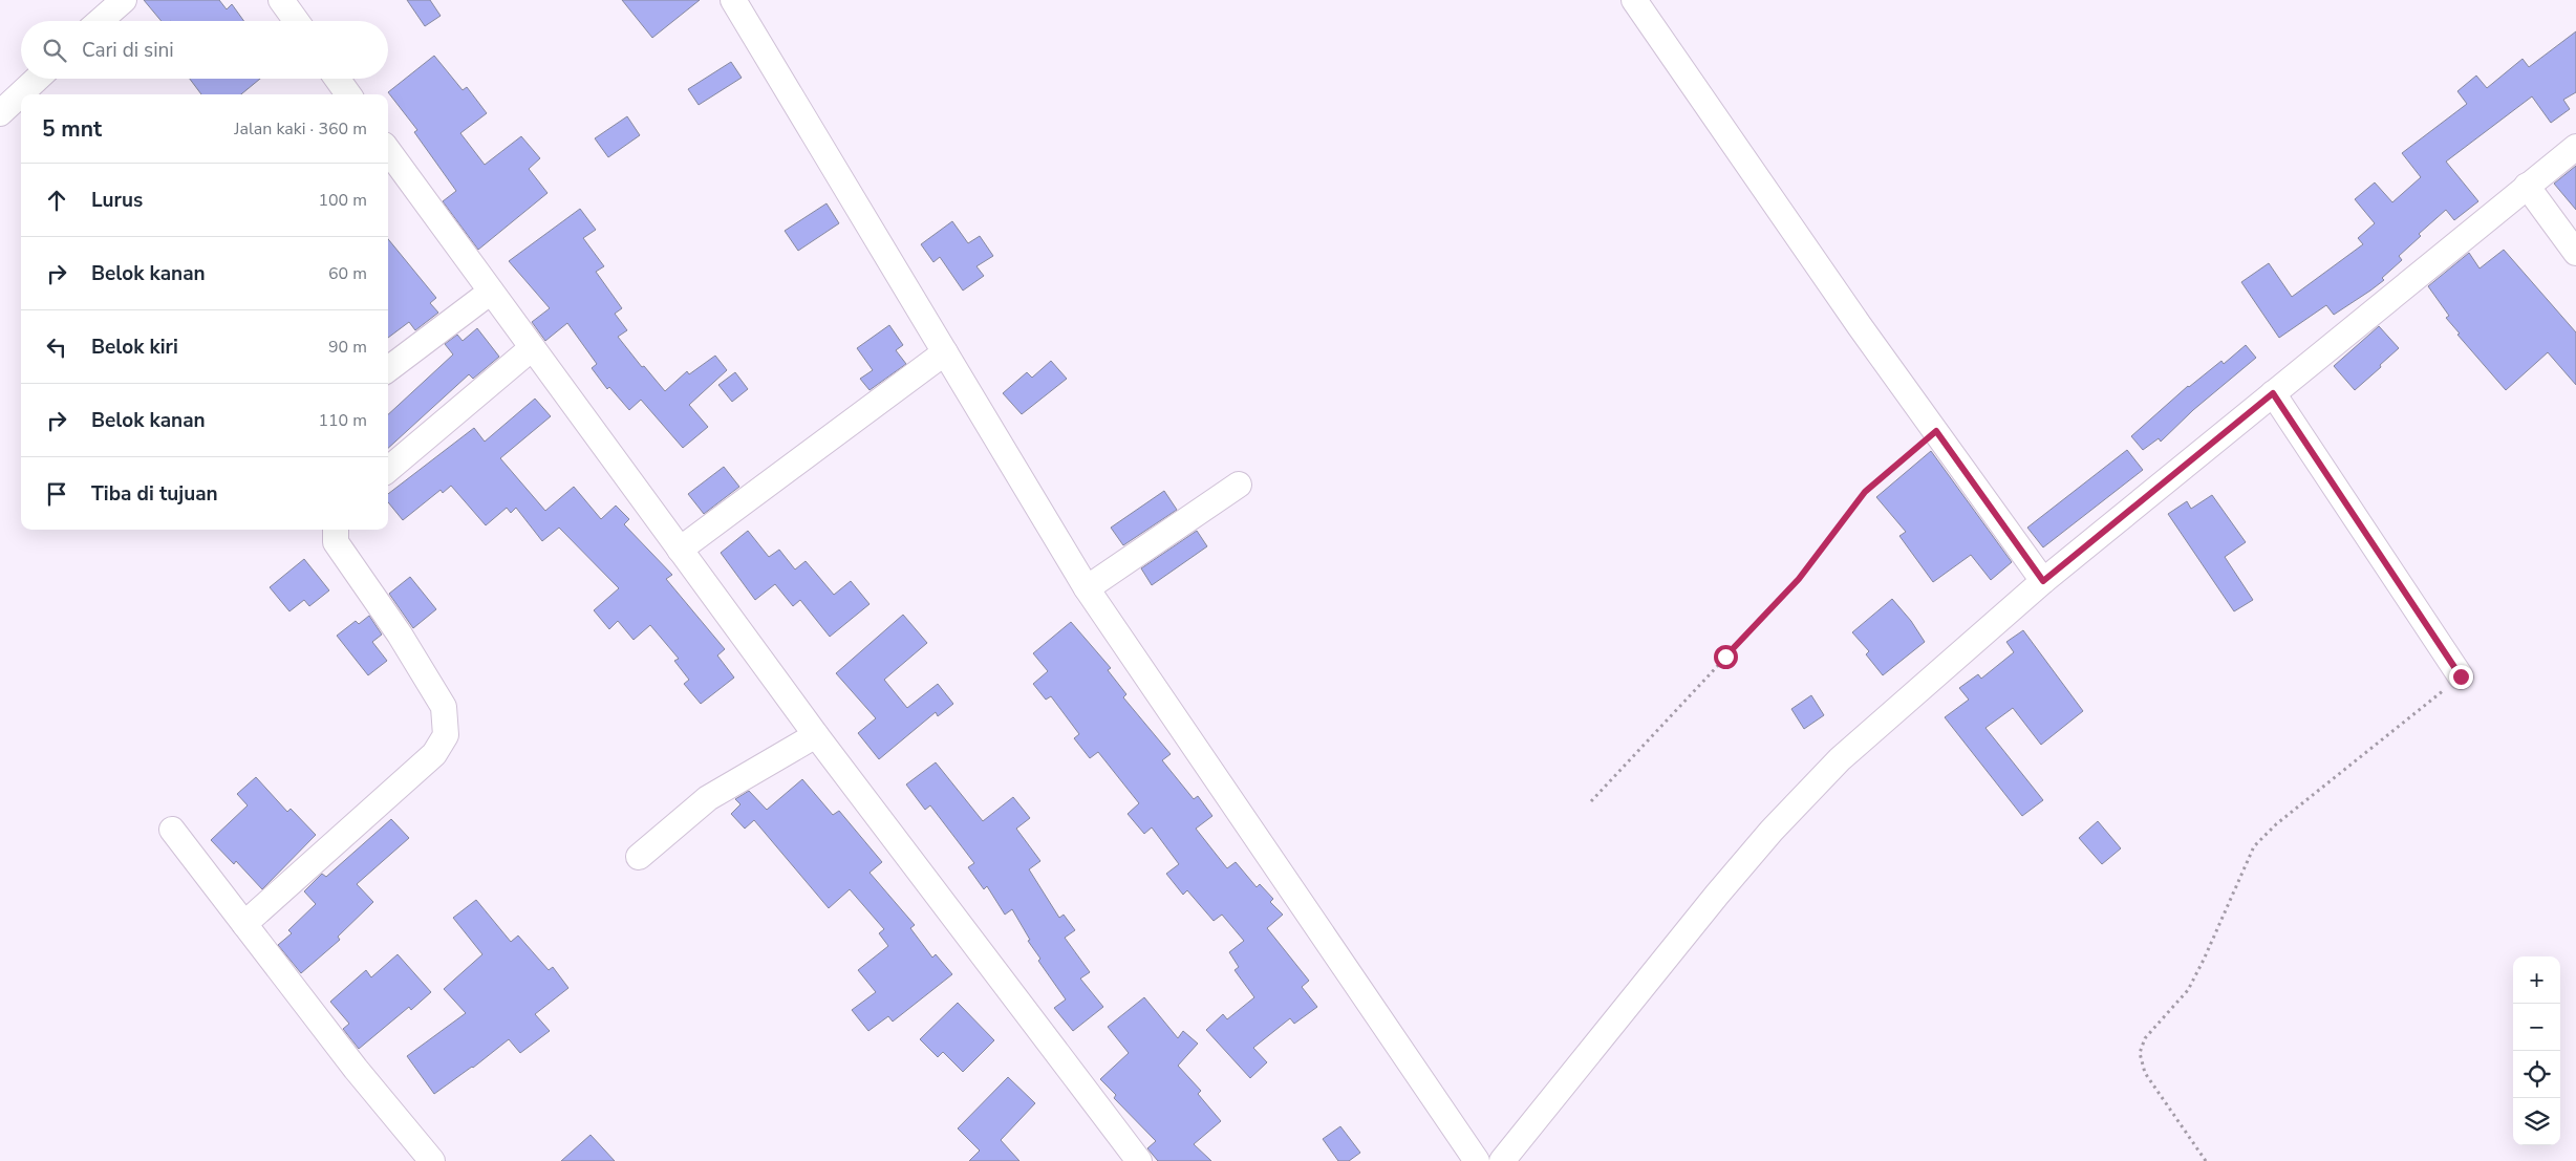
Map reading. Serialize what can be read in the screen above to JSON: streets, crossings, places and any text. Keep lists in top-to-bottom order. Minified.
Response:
{"page":{"search":"Cari di sini","heading":["5 mnt","Jalan kaki · 360 m"],"list":[["Lurus","100 m"],["Belok kanan","60 m"],["Belok kiri","90 m"],["Belok kanan","110 m"],"Tiba di tujuan"],"map_buttons":["+","−"]}}
